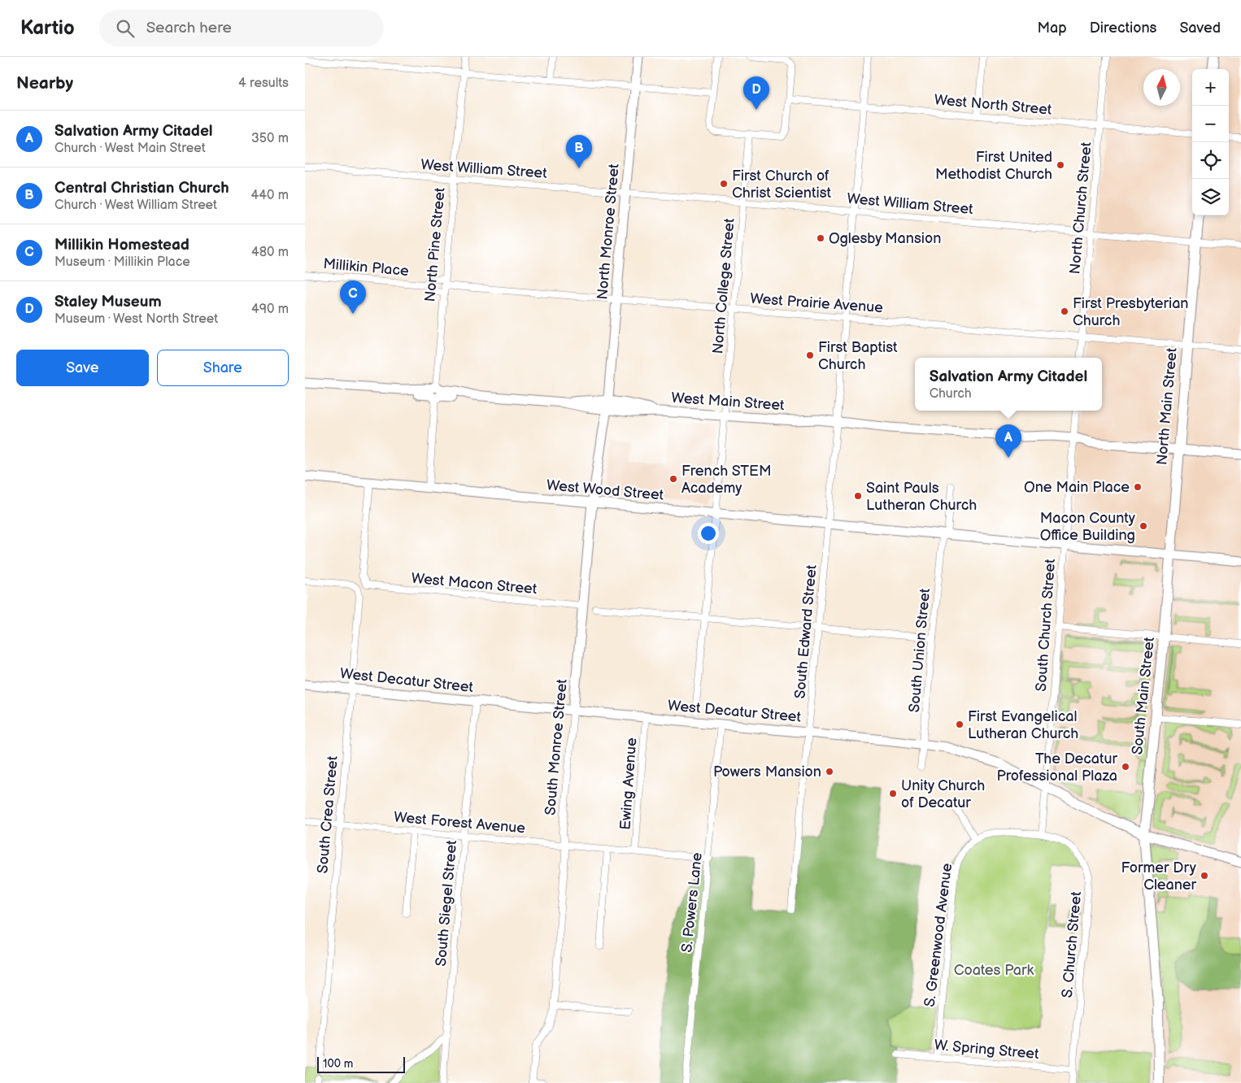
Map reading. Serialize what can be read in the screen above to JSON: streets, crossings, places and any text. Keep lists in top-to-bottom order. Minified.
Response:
{"streets":{"main road":["North Main Street","South Main Street"],"street":["West North Street","West William Street","North Church Street","North Monroe Street","North Pine Street","Millikin Place","North College Street","West Prairie Avenue","West Main Street","West Wood Street","West Macon Street","South Church Street","South Edward Street","South Union Street","West Decatur Street","South Monroe Street","Ewing Avenue","South Crea Street","West Forest Avenue","S. Powers Lane","South Siegel Street","S. Greenwood Avenue","S. Church Street","W. Spring Street"]},"crossings":[["West North Street","North Church Street"],["West North Street","South Edward Street"],["West William Street","North Church Street"],["West William Street","North Monroe Street"],["West William Street","North Pine Street"],["West William Street","North College Street"],["West William Street","North Main Street"],["West William Street","South Edward Street"],["North Church Street","West Prairie Avenue"],["North Monroe Street","West Prairie Avenue"],["North Monroe Street","West Main Street"],["North Monroe Street","South Monroe Street"],["North Pine Street","Millikin Place"],["North Pine Street","West Prairie Avenue"],["North Pine Street","West Main Street"],["North Pine Street","West Wood Street"],["Millikin Place","West Prairie Avenue"],["North College Street","West Prairie Avenue"],["North College Street","West Main Street"],["North College Street","West Wood Street"],["West Prairie Avenue","North Main Street"],["West Prairie Avenue","South Edward Street"],["West Main Street","North Main Street"],["West Main Street","South Church Street"],["West Main Street","South Edward Street"],["West Main Street","South Monroe Street"],["North Main Street","West Wood Street"],["North Main Street","South Main Street"],["West Wood Street","West Macon Street"],["West Wood Street","South Church Street"],["West Wood Street","South Edward Street"],["West Wood Street","South Union Street"],["West Wood Street","South Main Street"],["West Wood Street","South Monroe Street"],["West Macon Street","South Monroe Street"],["South Church Street","West Decatur Street"],["South Church Street","S. Church Street"],["South Edward Street","West Decatur Street"],["South Union Street","West Decatur Street"],["West Decatur Street","South Main Street"],["West Decatur Street","South Monroe Street"],["West Decatur Street","Ewing Avenue"],["West Decatur Street","South Crea Street"],["West Decatur Street","S. Powers Lane"],["West Decatur Street","South Siegel Street"],["South Monroe Street","West Forest Avenue"],["Ewing Avenue","West Forest Avenue"],["South Crea Street","West Forest Avenue"],["West Forest Avenue","S. Powers Lane"],["West Forest Avenue","South Siegel Street"],["S. Greenwood Avenue","W. Spring Street"],["S. Church Street","W. Spring Street"]],"parks":["Coates Park"],"places":["First United Methodist Church","First Church of Christ Scientist","Oglesby Mansion","First Presbyterian Church","First Baptist Church","French STEM Academy","One Main Place","Saint Pauls Lutheran Church","Macon County Office Building","First Evangelical Lutheran Church","The Decatur Professional Plaza","Powers Mansion","Unity Church of Decatur","Former Dry Cleaner"],"scale_bar":"100 m","north":"top","page":{"header":"Kartio","search":"Search here","nav":["Map","Directions","Saved"],"heading":["Nearby","4 results"],"map_buttons":["+","−"],"pins":["D","B","C","A"],"list":[{"mark":"A","name":"Salvation Army Citadel","note":"Church · West Main Street","value":"350 m"},{"mark":"B","name":"Central Christian Church","note":"Church · West William Street","value":"440 m"},{"mark":"C","name":"Millikin Homestead","note":"Museum · Millikin Place","value":"480 m"},{"mark":"D","name":"Staley Museum","note":"Museum · West North Street","value":"490 m"}],"buttons":["Save","Share"],"popup":["Salvation Army Citadel","Church"],"scale":"100 m"}}
